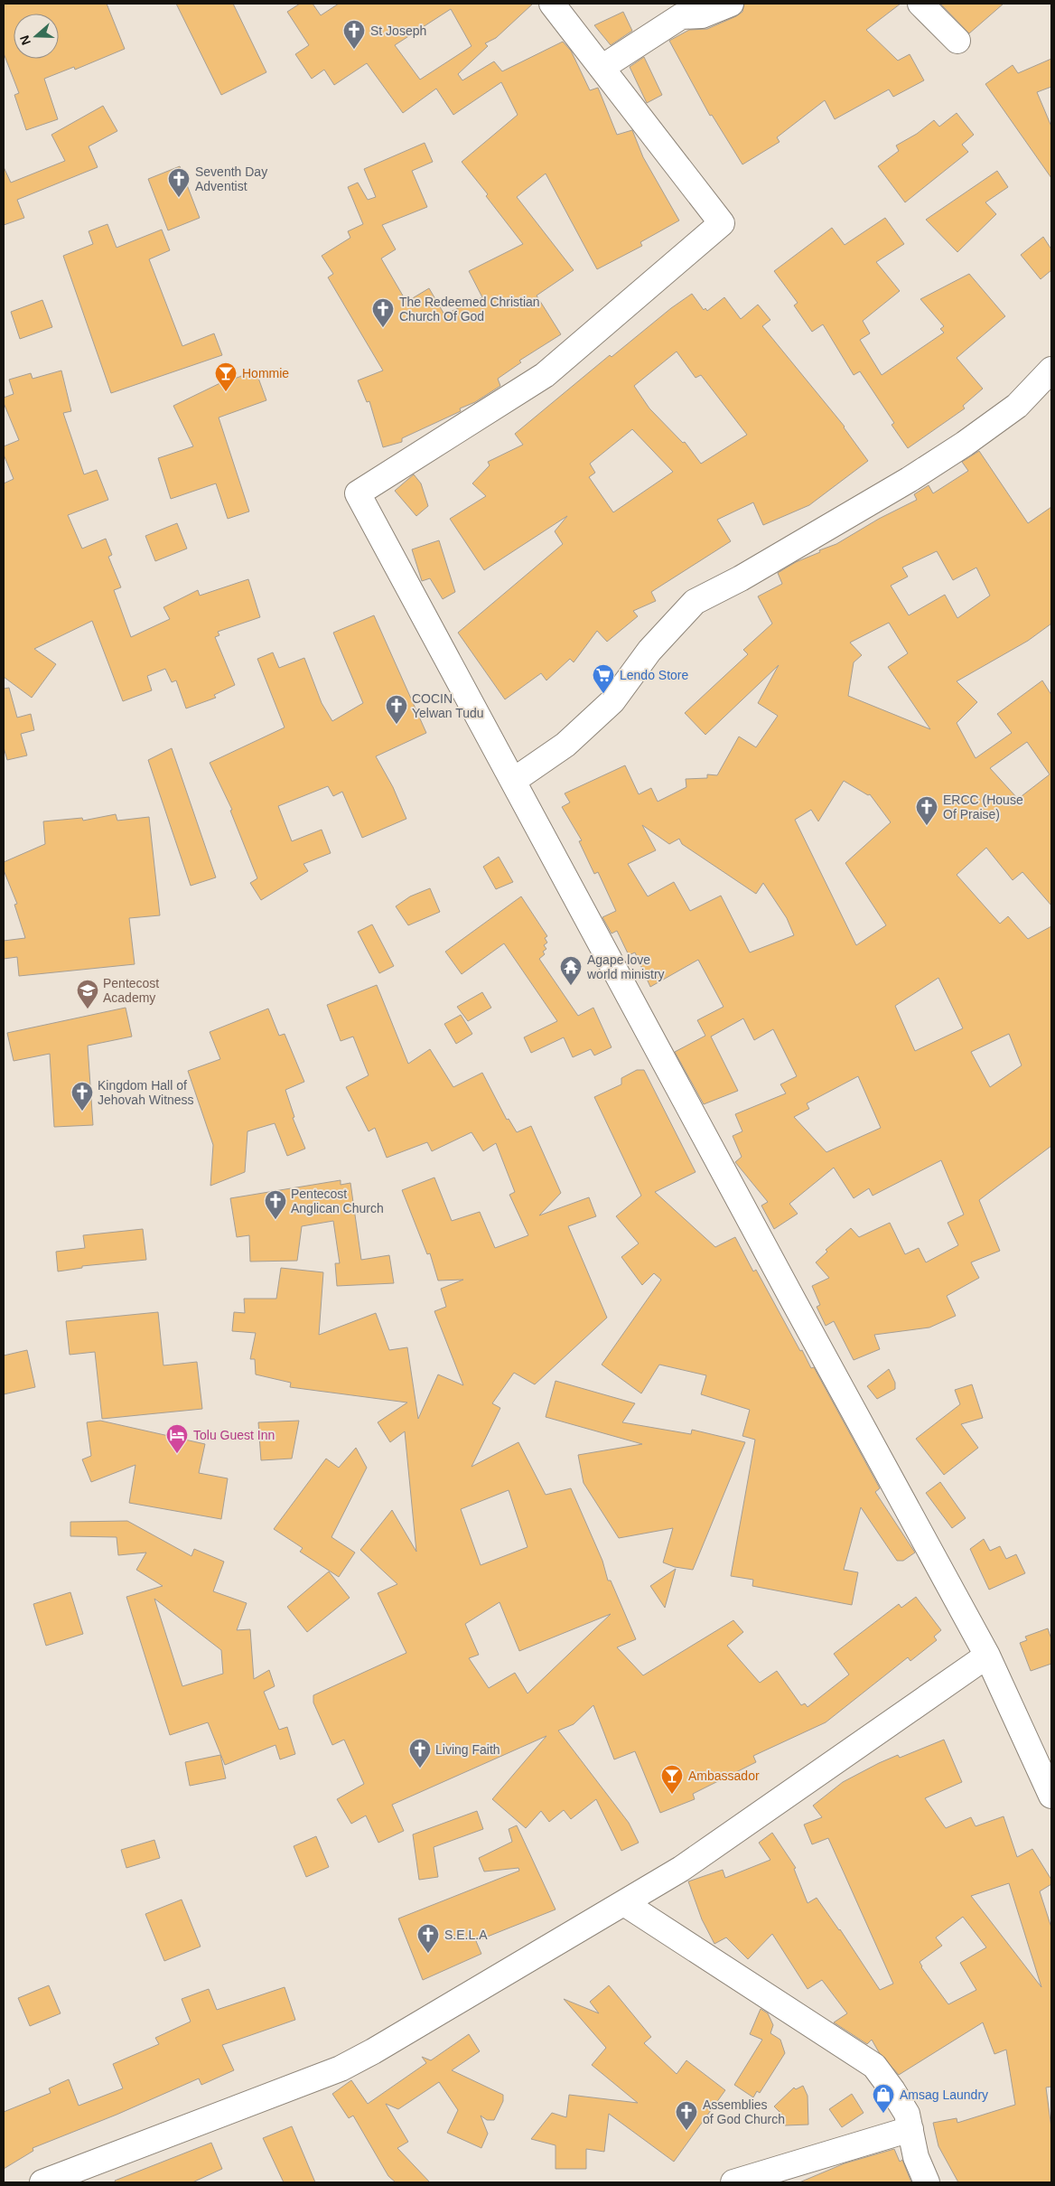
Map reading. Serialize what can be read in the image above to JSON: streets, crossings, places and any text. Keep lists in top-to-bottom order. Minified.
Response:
{"places":{"church":["St Joseph","Seventh Day Adventist","The Redeemed Christian Church Of God","COCIN Yelwan Tudu","ERCC (House Of Praise)","Kingdom Hall of Jehovah Witness","Pentecost Anglican Church","Living Faith","S.E.L.A","Assemblies of God Church"],"bar":["Hommie","Ambassador"],"supermarket":["Lendo Store"],"temple":["Agape love world ministry"],"school or university":["Pentecost Academy"],"hotel":["Tolu Guest Inn"],"shop":["Amsag Laundry"]},"north":"left"}
